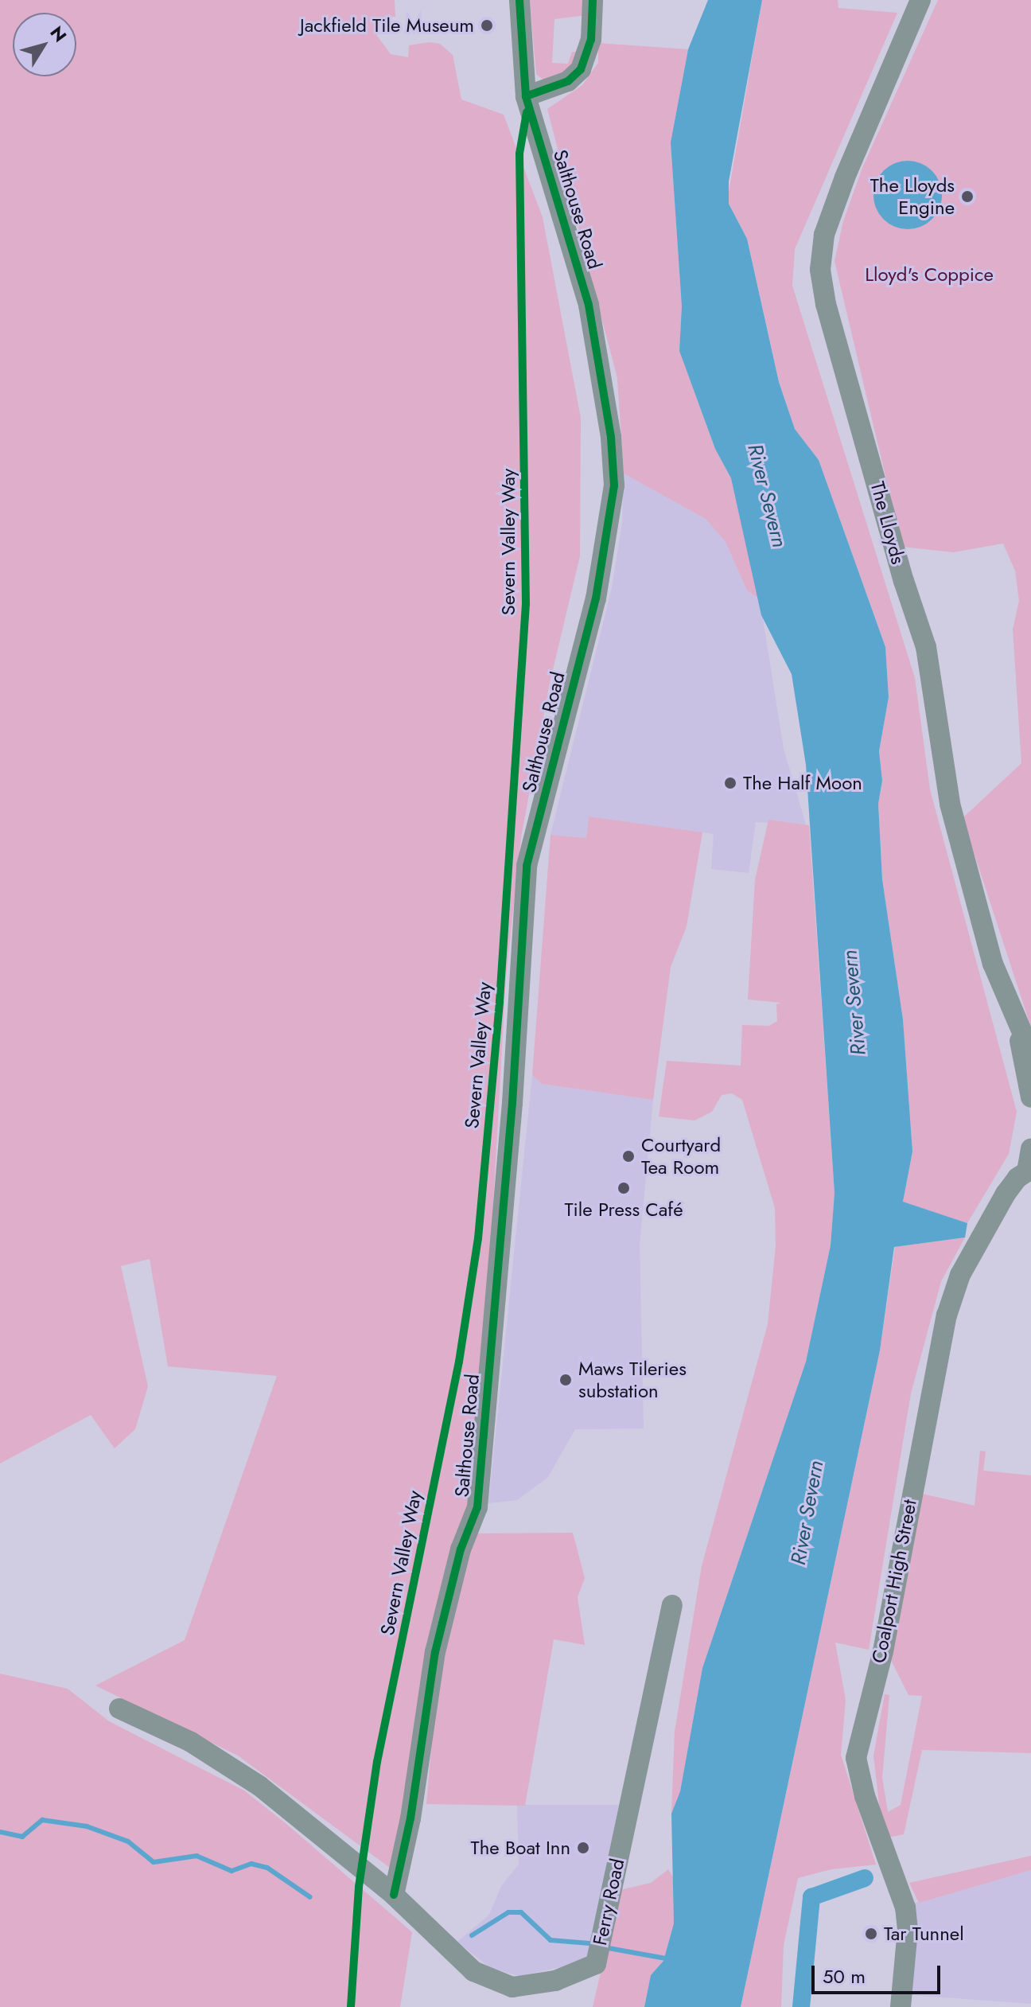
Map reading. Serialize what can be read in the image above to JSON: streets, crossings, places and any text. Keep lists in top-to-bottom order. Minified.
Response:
{"streets":{"street":["Salthouse Road","The Lloyds","Coalport High Street","Ferry Road"],"cycle path":["Severn Valley Way"]},"crossings":[["Salthouse Road","Ferry Road"]],"water":["River Severn"],"parks":["Lloyd's Coppice"],"places":["Jackfield Tile Museum","The Lloyds Engine","The Half Moon","Courtyard Tea Room","Tile Press Café","Maws Tileries substation","The Boat Inn","Tar Tunnel"],"scale_bar":"50 m","north":"top right"}
